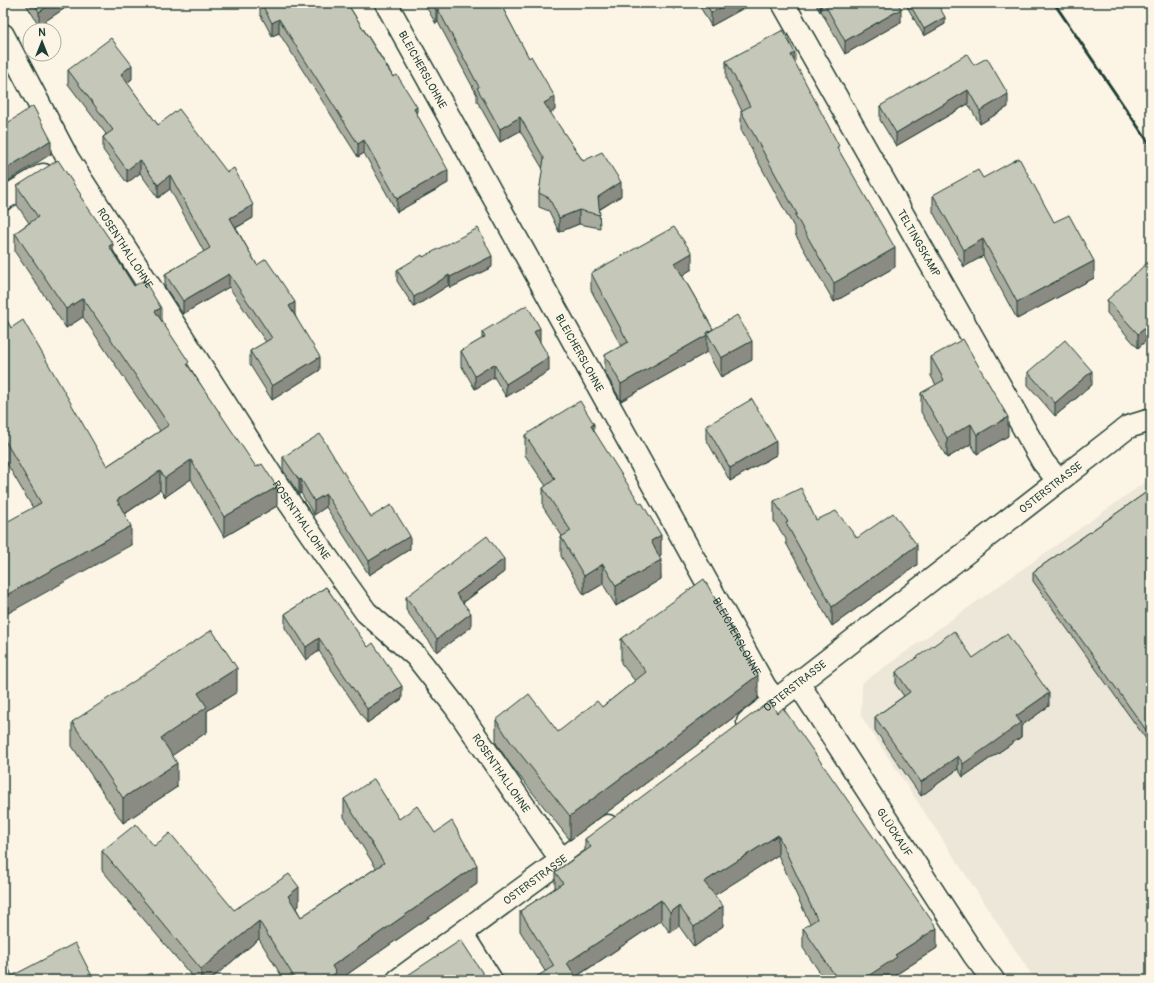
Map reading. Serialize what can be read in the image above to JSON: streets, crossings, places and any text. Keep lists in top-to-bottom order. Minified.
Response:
{"streets":{"street":["BLEICHERSLOHNE","TELTINGSKAMP","ROSENTHALLOHNE","OSTERSTRASSE","GLÜCKAUF"]},"crossings":[["BLEICHERSLOHNE","OSTERSTRASSE"],["TELTINGSKAMP","OSTERSTRASSE"],["ROSENTHALLOHNE","OSTERSTRASSE"],["OSTERSTRASSE","GLÜCKAUF"]],"north":"top"}
